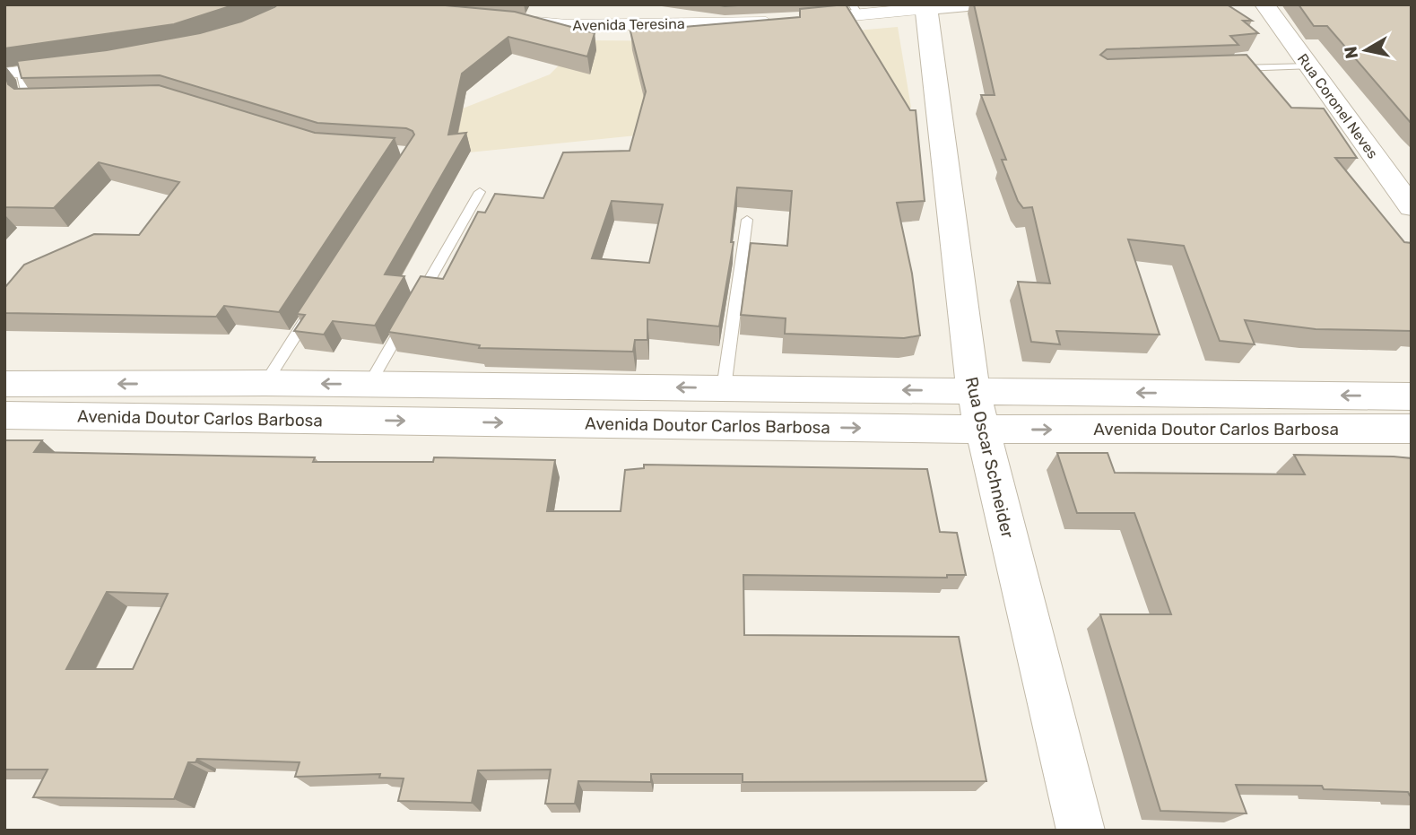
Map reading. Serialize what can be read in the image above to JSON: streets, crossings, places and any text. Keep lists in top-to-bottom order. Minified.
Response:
{"streets":{"street":["Avenida Teresina","Rua Coronel Neves","Avenida Doutor Carlos Barbosa","Rua Oscar Schneider"]},"crossings":[["Avenida Doutor Carlos Barbosa","Rua Oscar Schneider"]],"north":"left"}
